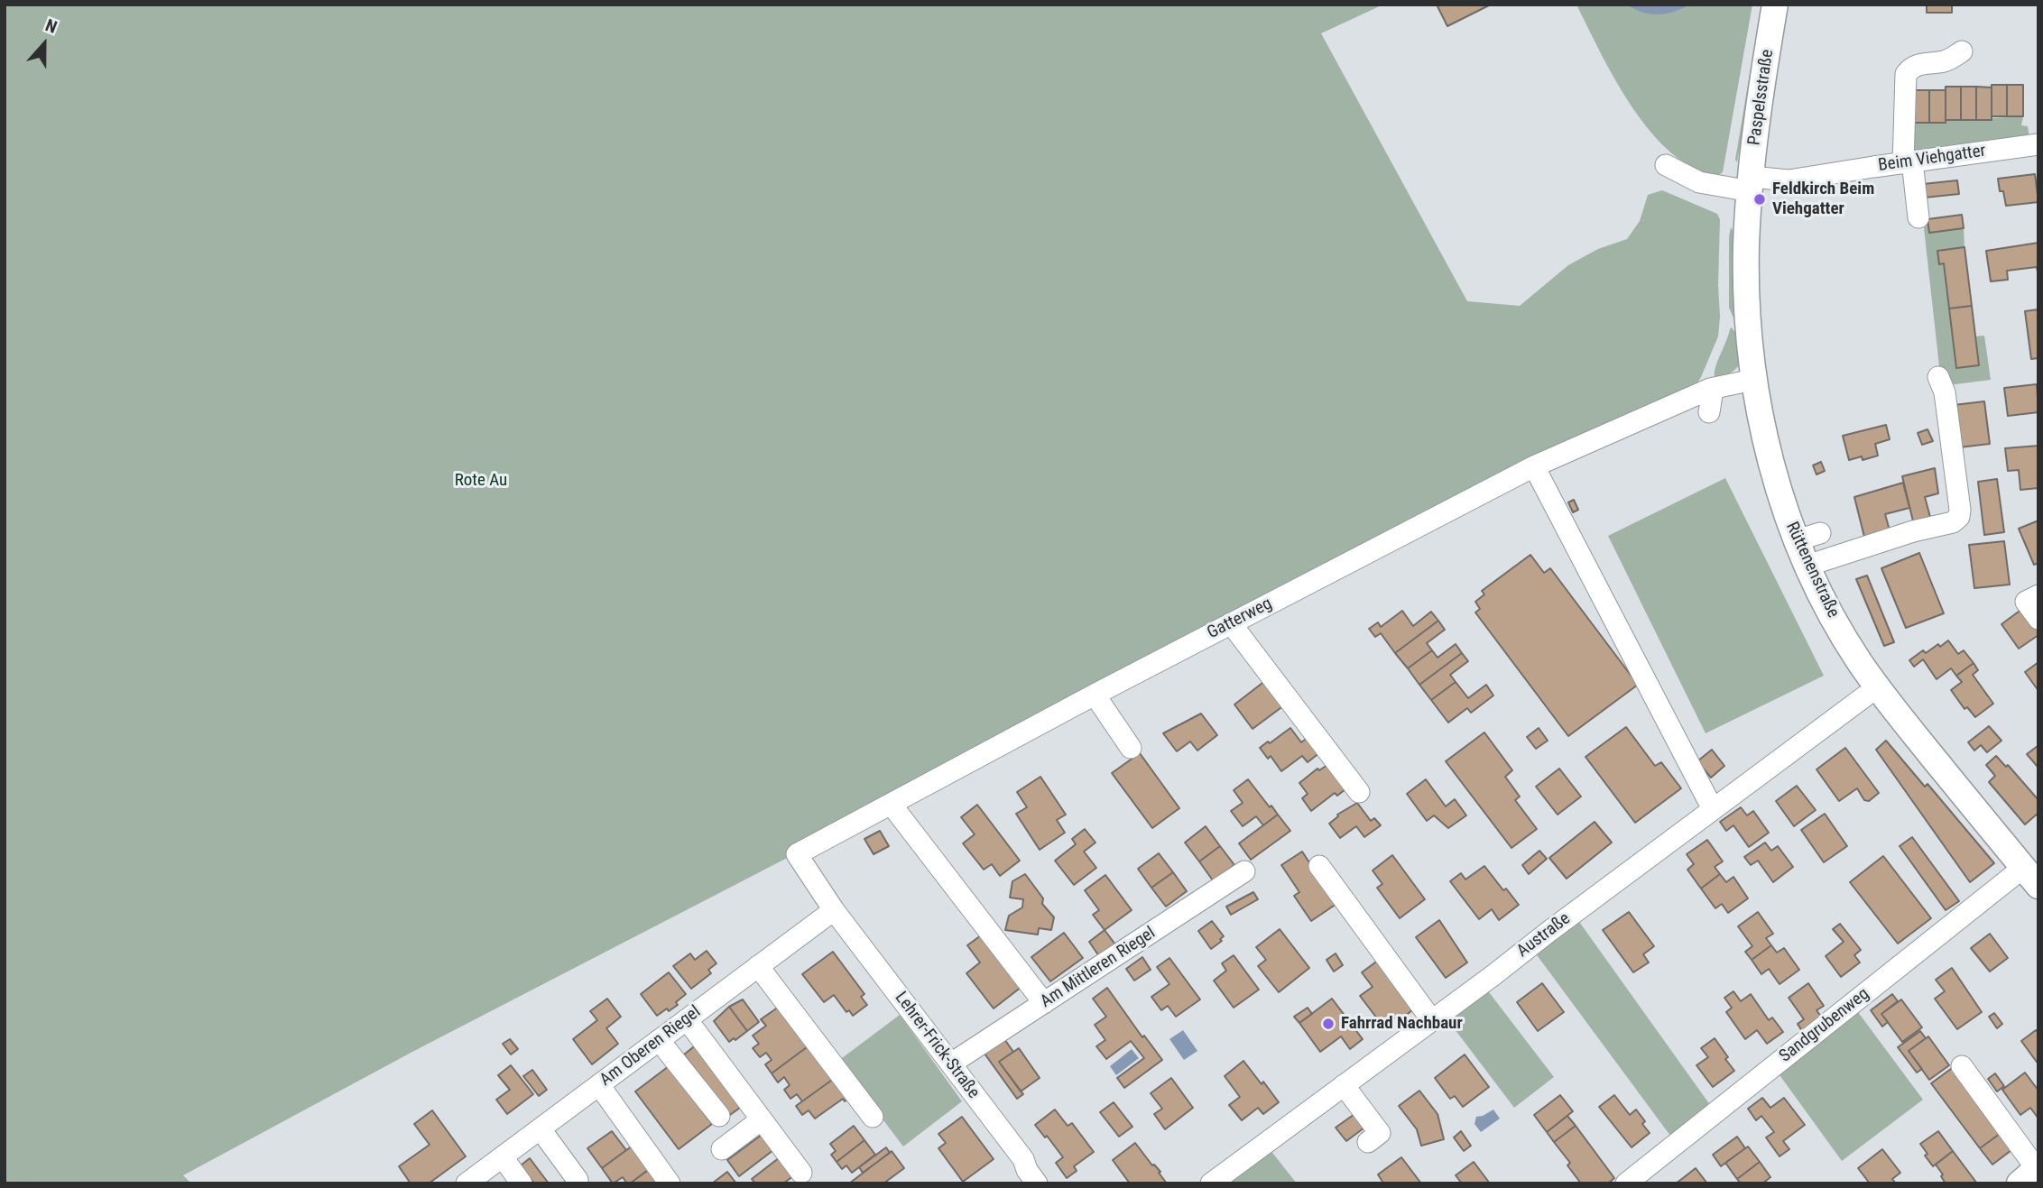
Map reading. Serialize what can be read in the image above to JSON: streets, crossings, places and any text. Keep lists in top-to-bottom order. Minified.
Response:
{"streets":{"main road":["Paspelsstraße","Rüttenenstraße"],"street":["Beim Viehgatter","Gatterweg","Austraße","Am Mittleren Riegel","Sandgrubenweg","Lehrer-Frick-Straße","Am Oberen Riegel"]},"crossings":[["Paspelsstraße","Beim Viehgatter"],["Paspelsstraße","Rüttenenstraße"],["Beim Viehgatter","Rüttenenstraße"],["Rüttenenstraße","Gatterweg"],["Rüttenenstraße","Austraße"],["Rüttenenstraße","Sandgrubenweg"],["Gatterweg","Lehrer-Frick-Straße"],["Gatterweg","Am Oberen Riegel"],["Am Mittleren Riegel","Lehrer-Frick-Straße"],["Lehrer-Frick-Straße","Am Oberen Riegel"]],"parks":["Rote Au"],"places":["Feldkirch Beim Viehgatter","Fahrrad Nachbaur"],"north":"top"}
